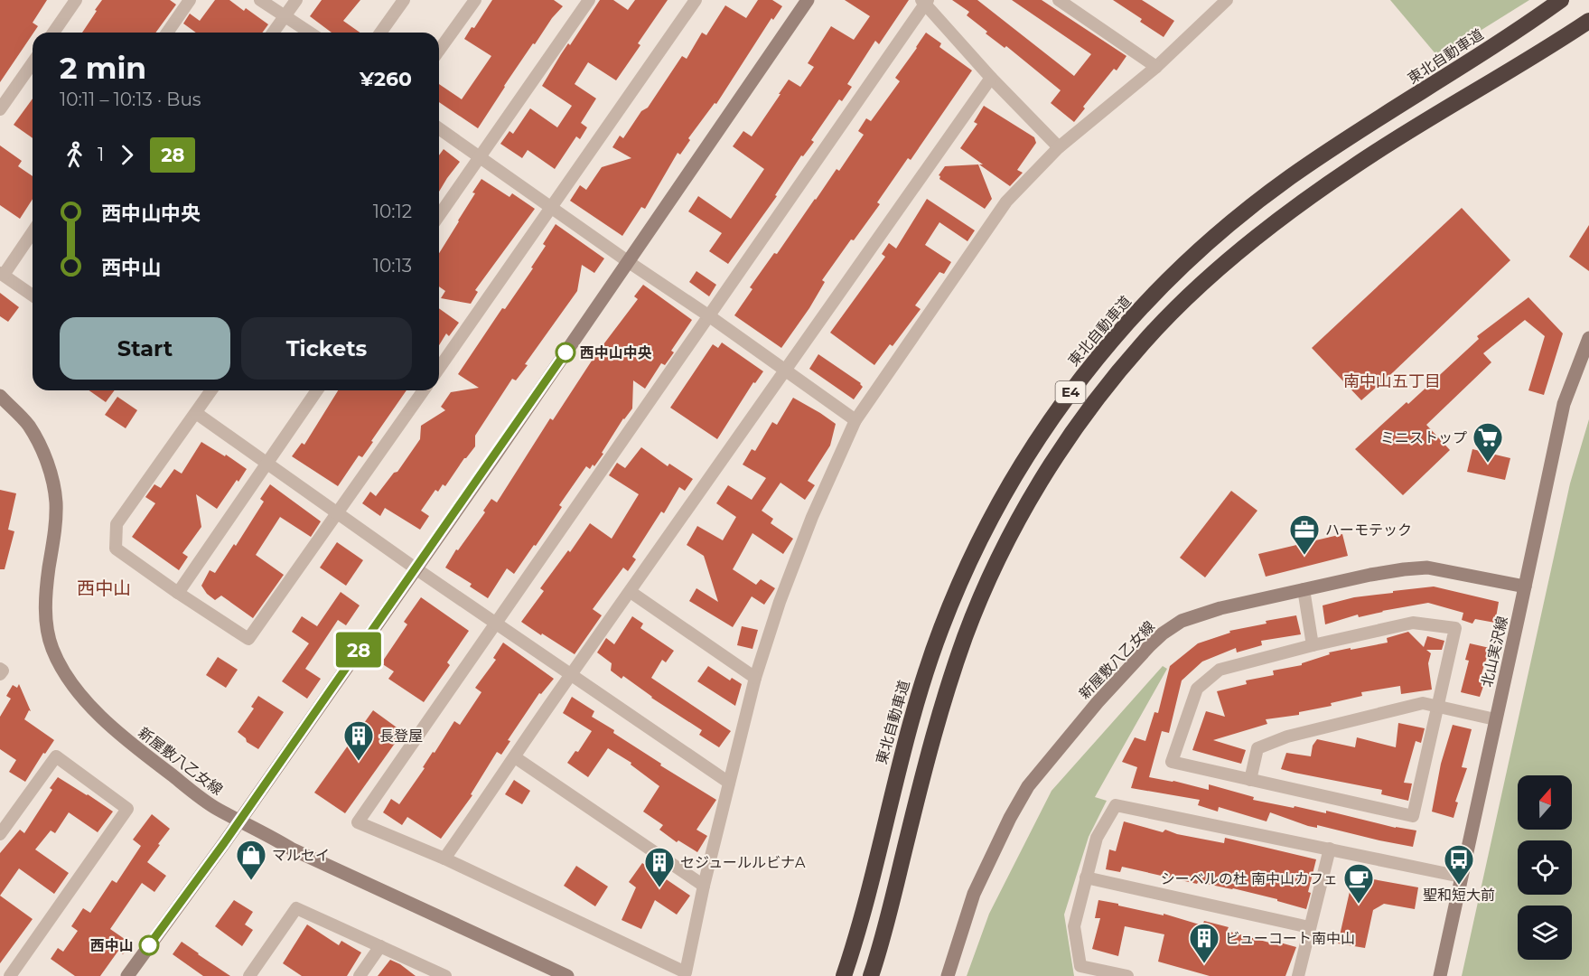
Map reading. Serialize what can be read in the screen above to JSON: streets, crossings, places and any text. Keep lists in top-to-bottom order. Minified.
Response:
{"streets":{"highway":["東北自動車道","E4"],"street":["北山実沢線","新屋敷八乙女線"]},"crossings":[["北山実沢線","新屋敷八乙女線"]],"districts":["南中山五丁目","西中山"],"places":{"other":["西中山中央","西中山"],"supermarket":["ミニストップ"],"office":["ハーモテック"],"building":["長登屋","セジュールルビナA","ビューコート南中山"],"shop":["マルセイ"],"bus stop":["聖和短大前"],"cafe":["シーベルの杜 南中山カフェ"]},"lines":["bus line 28"],"north":"top","page":{"on_map":"28","heading":["2 min","10:11 – 10:13 · Bus","¥260"],"legs":["1","28"],"list":[{"name":"西中山中央","value":"10:12"},{"name":"西中山","value":"10:13"}],"buttons":["Start","Tickets"]}}
